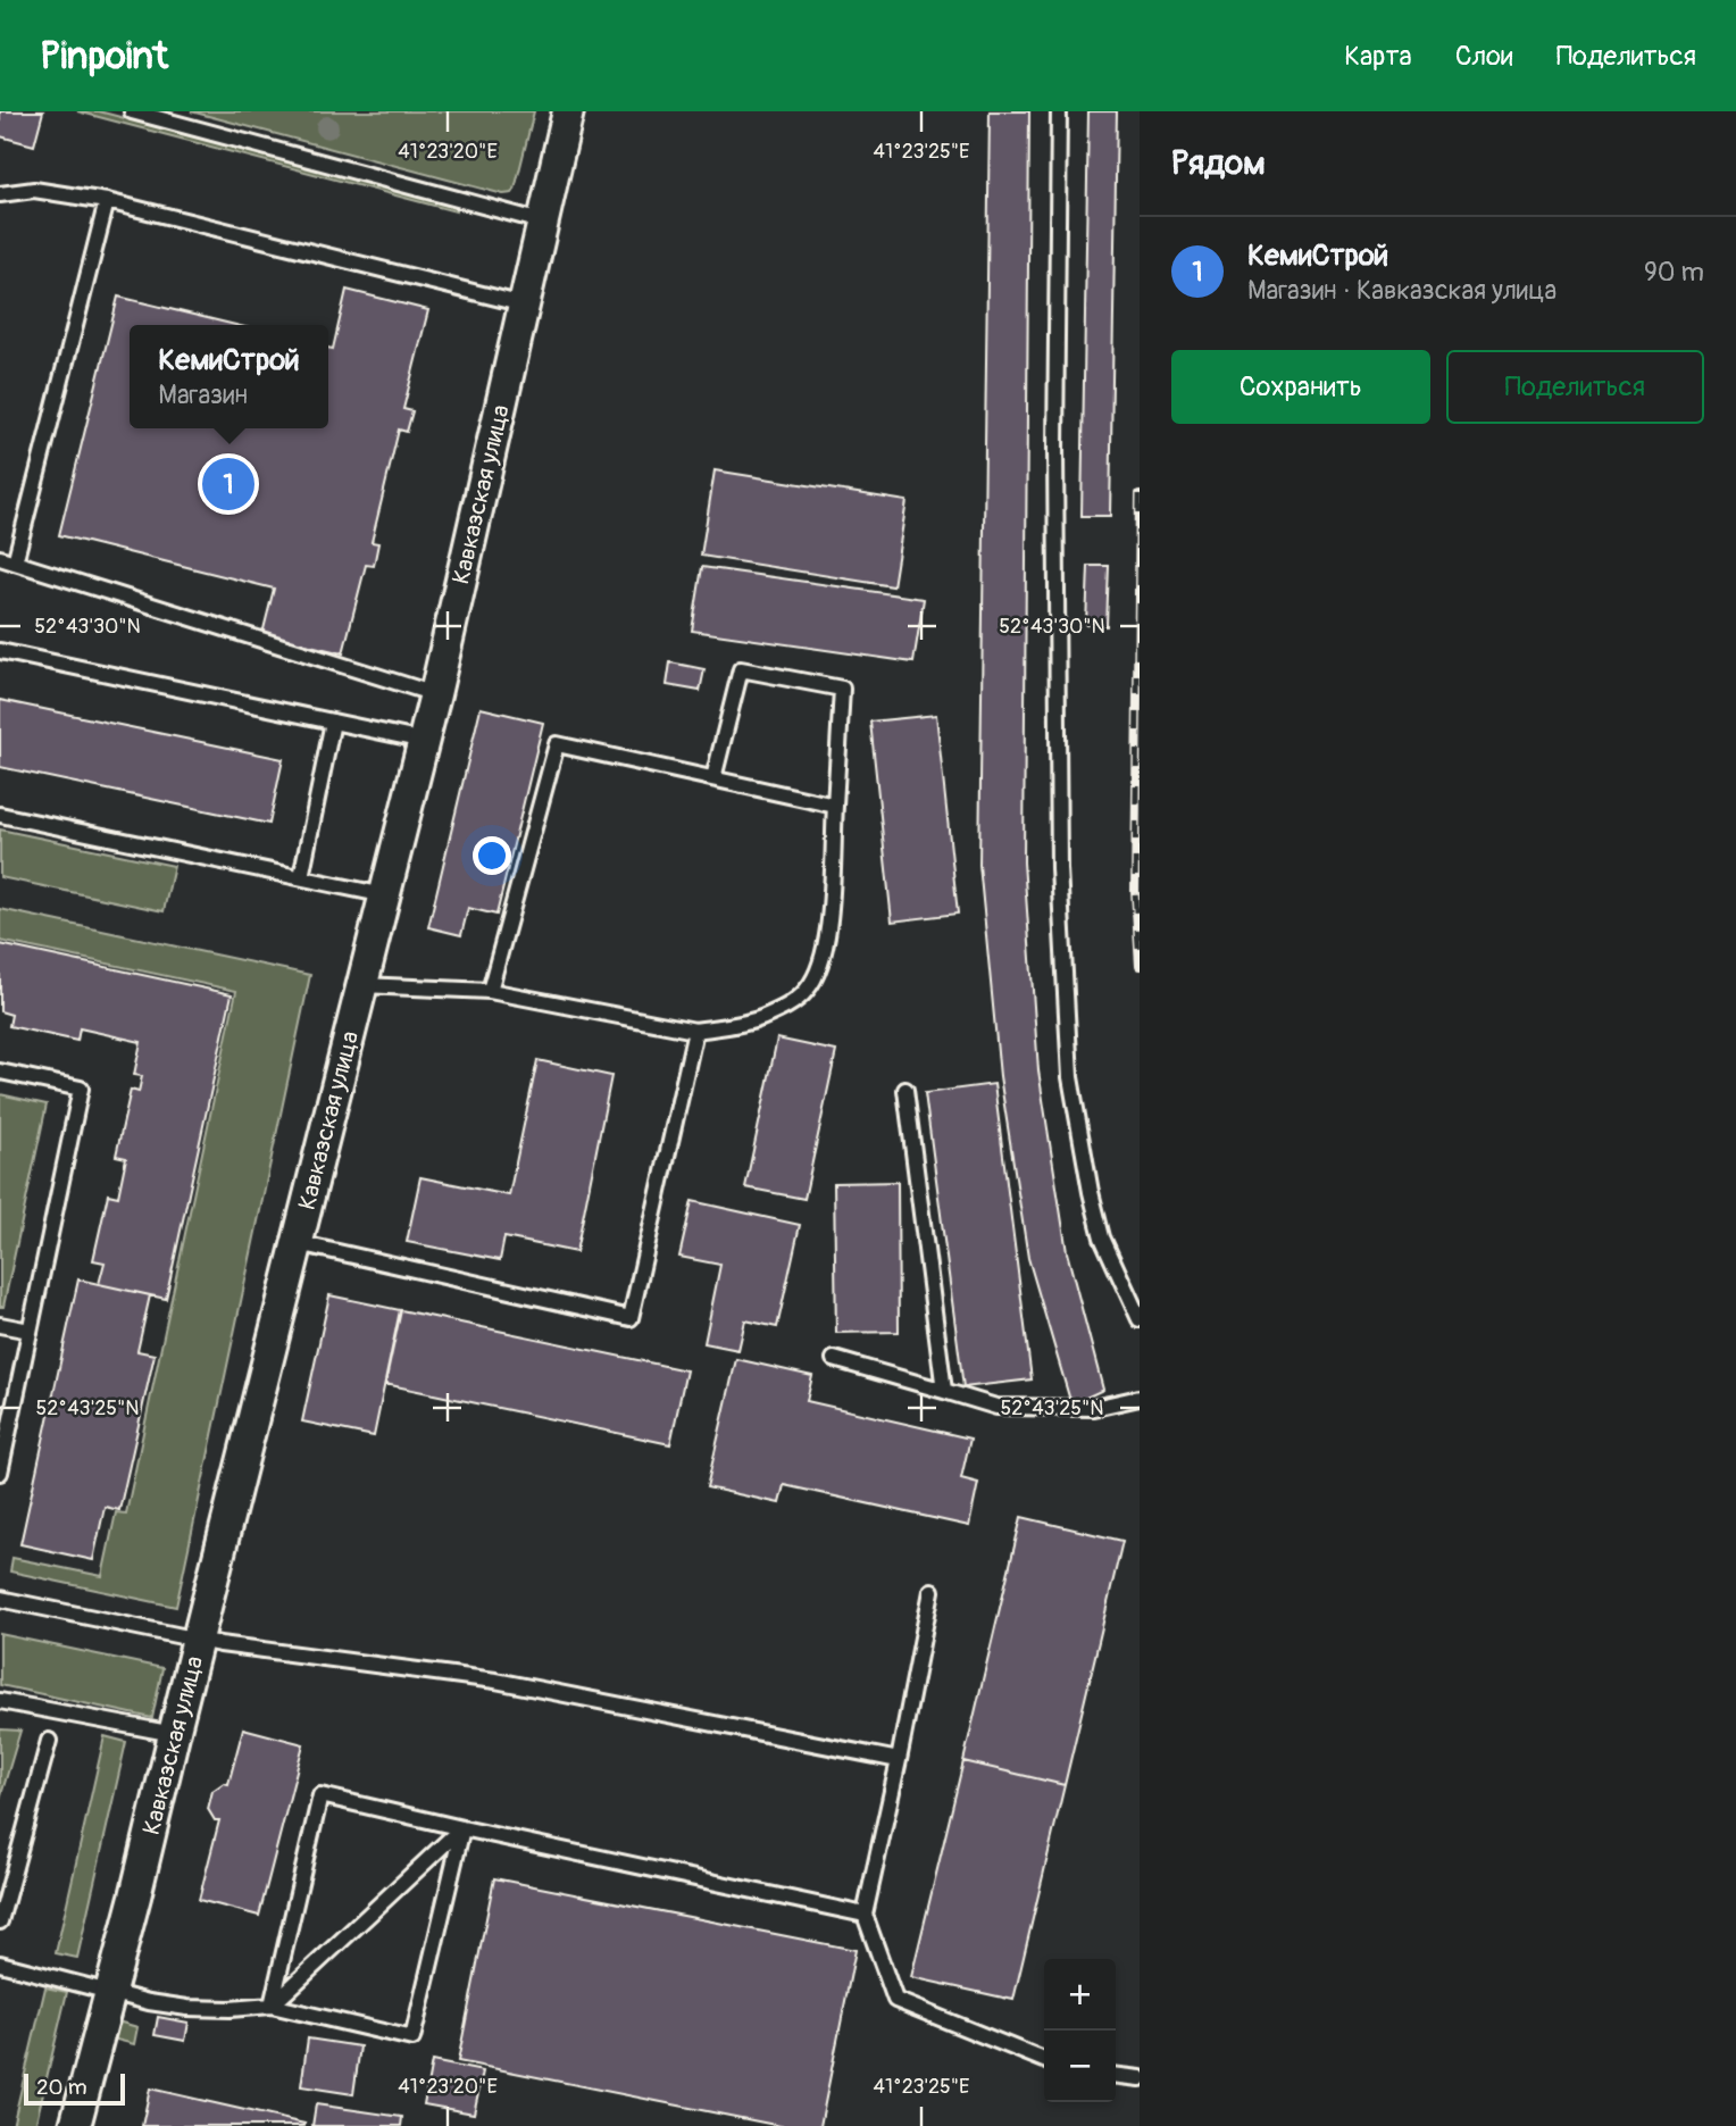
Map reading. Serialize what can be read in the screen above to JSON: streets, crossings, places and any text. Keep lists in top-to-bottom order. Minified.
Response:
{"streets":{"street":["Кавказская улица"]},"scale_bar":"20 m","page":{"header":"Pinpoint","nav":["Карта","Слои","Поделиться"],"heading":"Рядом","list":[{"mark":"1","name":"КемиСтрой","note":"Магазин · Кавказская улица","value":"90 m"}],"popup":["КемиСтрой","Магазин"],"buttons":["Сохранить","Поделиться"],"pins":"1","map_buttons":["+","−"],"scale":"20 m"},"coordinates":["41°23'20\"E","41°23'25\"E","52°43'30\"N","52°43'25\"N"]}
